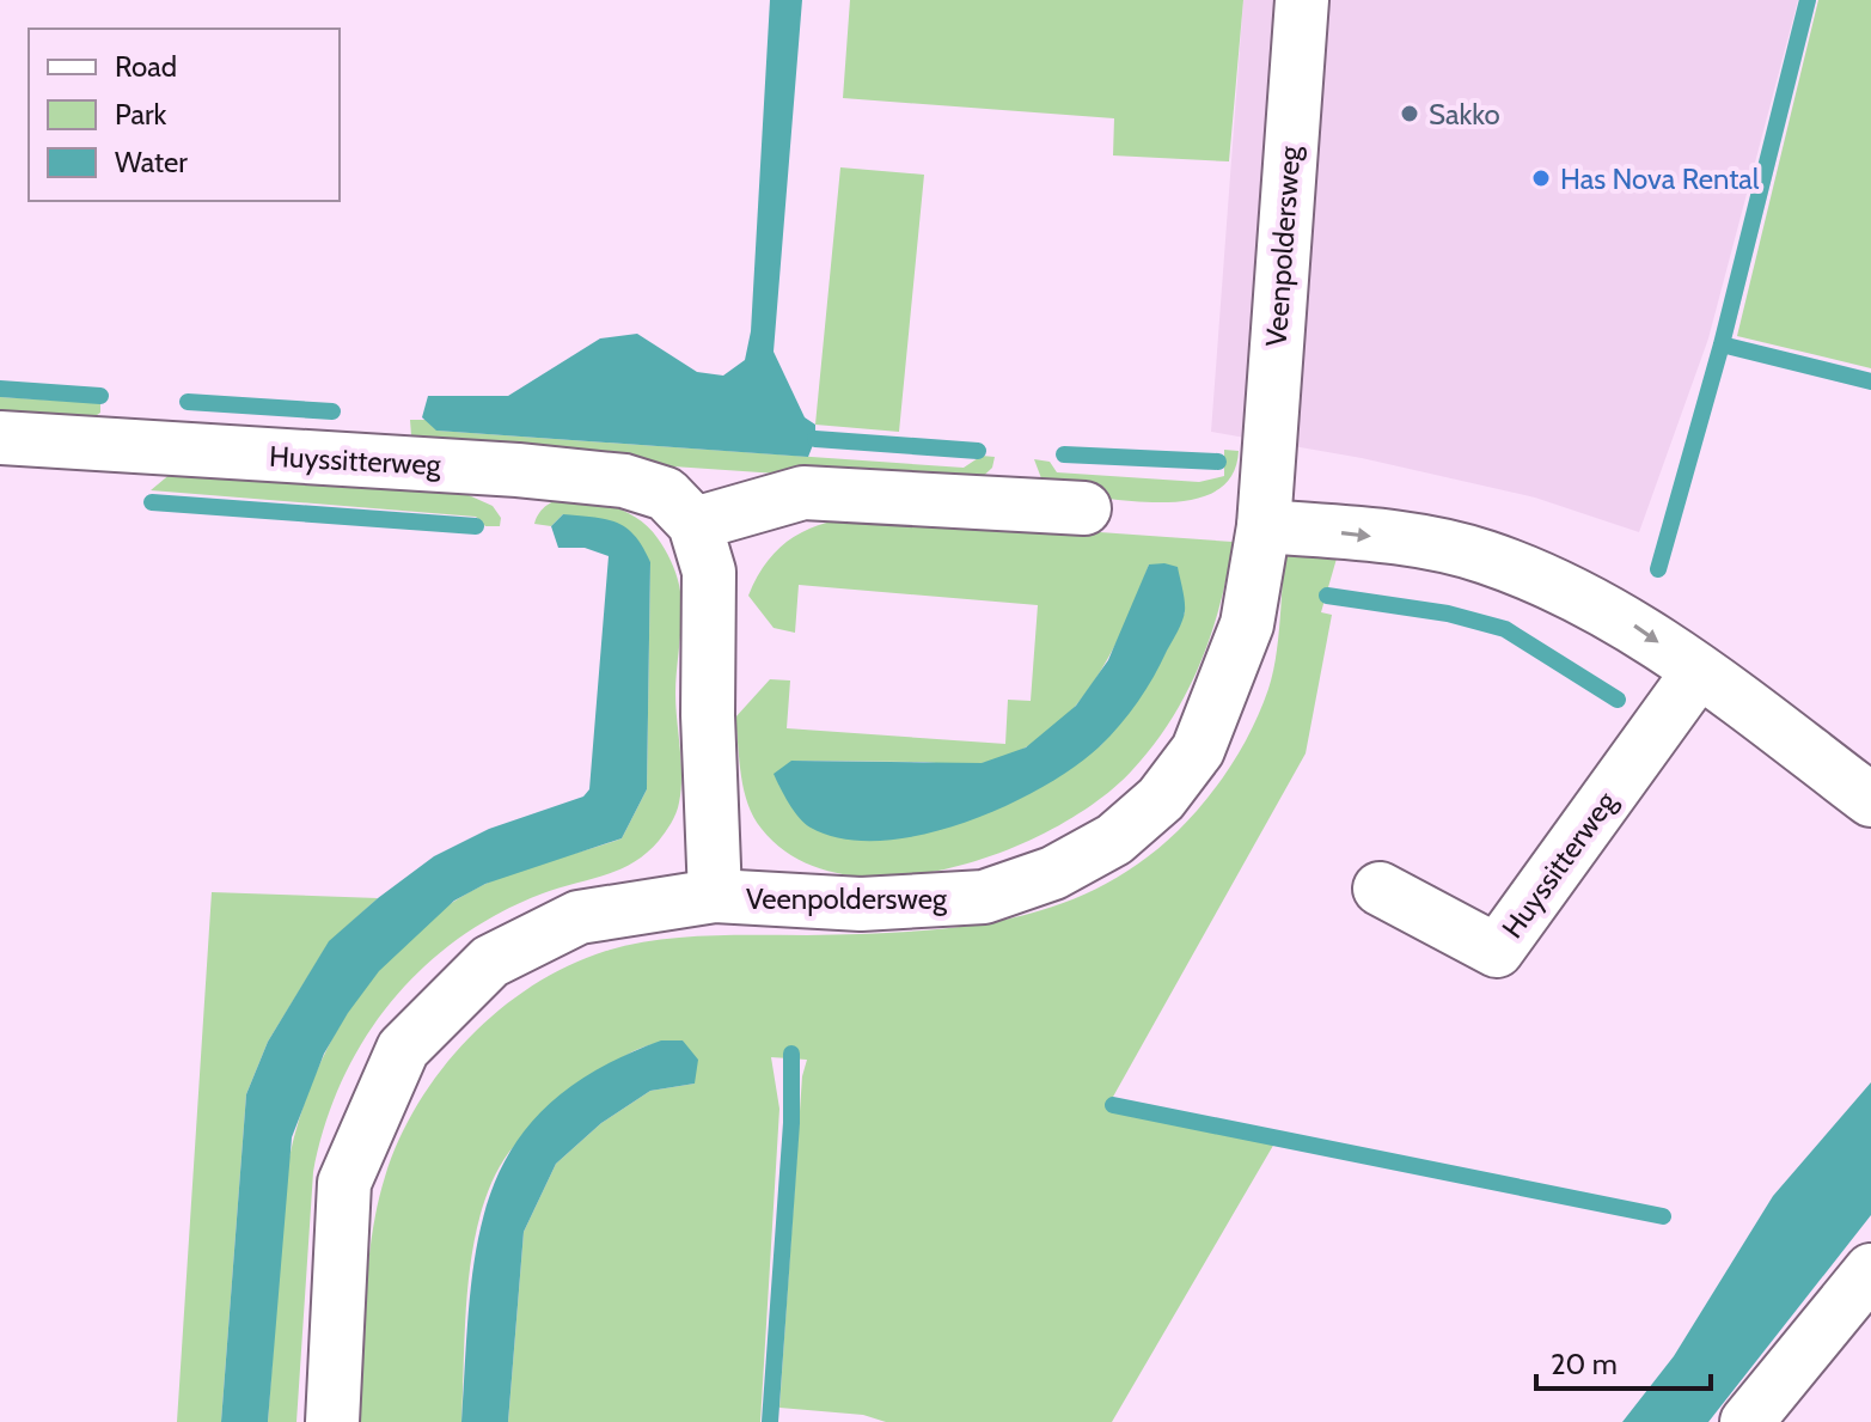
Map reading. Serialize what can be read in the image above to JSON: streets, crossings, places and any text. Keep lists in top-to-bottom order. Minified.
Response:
{"streets":{"street":["Veenpoldersweg","Huyssitterweg"]},"places":["Sakko","Has Nova Rental"],"legend":["Road","Park","Water"],"scale_bar":"20 m"}
